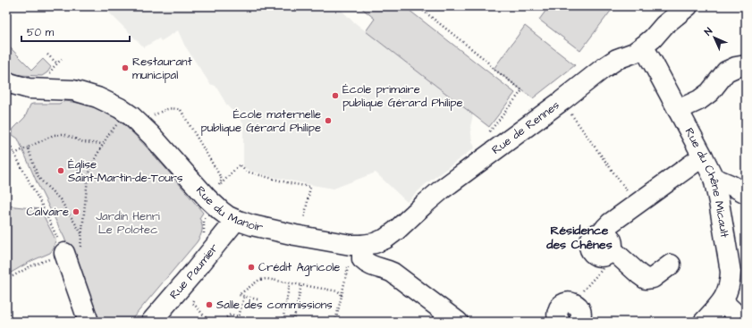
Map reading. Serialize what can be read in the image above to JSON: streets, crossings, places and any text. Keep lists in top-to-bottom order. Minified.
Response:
{"streets":{"street":["Rue de Rennes","Rue du Chêne Micault","Rue du Manoir","Rue Paumier"]},"crossings":[["Rue de Rennes","Rue du Chêne Micault"],["Rue de Rennes","Rue du Manoir"],["Rue du Manoir","Rue Paumier"]],"districts":["Résidence des Chênes"],"parks":["Jardin Henri Le Polotec"],"places":["Restaurant municipal","École primaire publique Gérard Philipe","École maternelle publique Gérard Philipe","Église Saint-Martin-de-Tours","Calvaire","Crédit Agricole","Salle des commissions"],"scale_bar":"50 m","north":"top left"}
